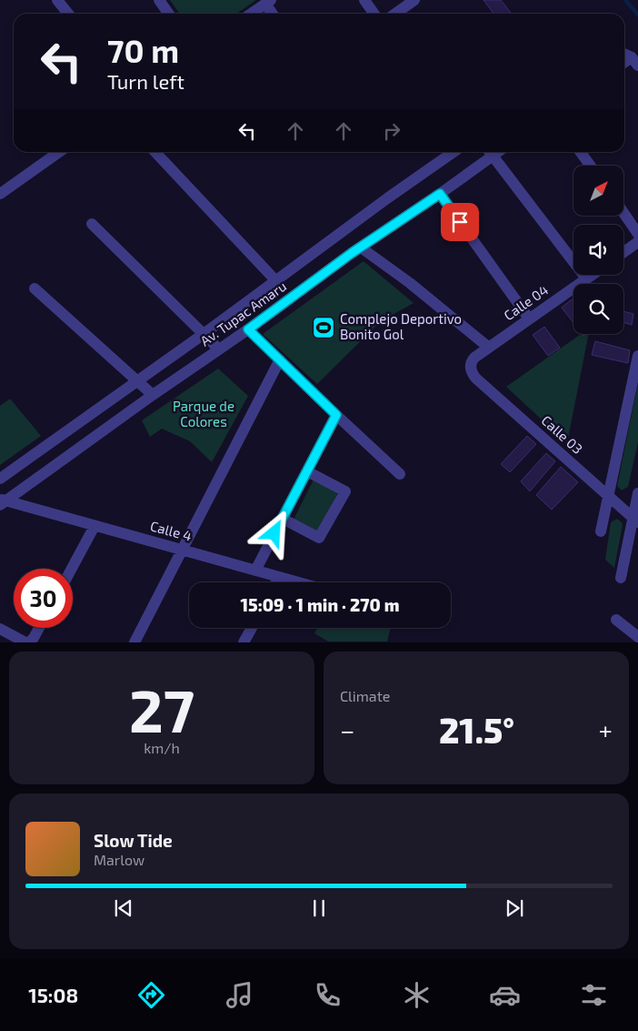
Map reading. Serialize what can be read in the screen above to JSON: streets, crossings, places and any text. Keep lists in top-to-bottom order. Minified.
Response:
{"streets":{"street":["Calle 04","Av. Tupac Amaru","Calle 03","Calle 4"]},"crossings":[["Calle 04","Calle 03"],["Av. Tupac Amaru","Calle 4"]],"parks":["Parque de Colores"],"places":{"sports":["Complejo Deportivo Bonito Gol"]},"north":"top right","page":{"turn":["70 m","Turn left"],"limit":"30","trip":"15:09 · 1 min · 270 m","tile":[["27","km/h"],"Climate"],"heat":["−","21.5°","+"],"song":["Slow Tide","Marlow"],"tabs":"15:08"}}
